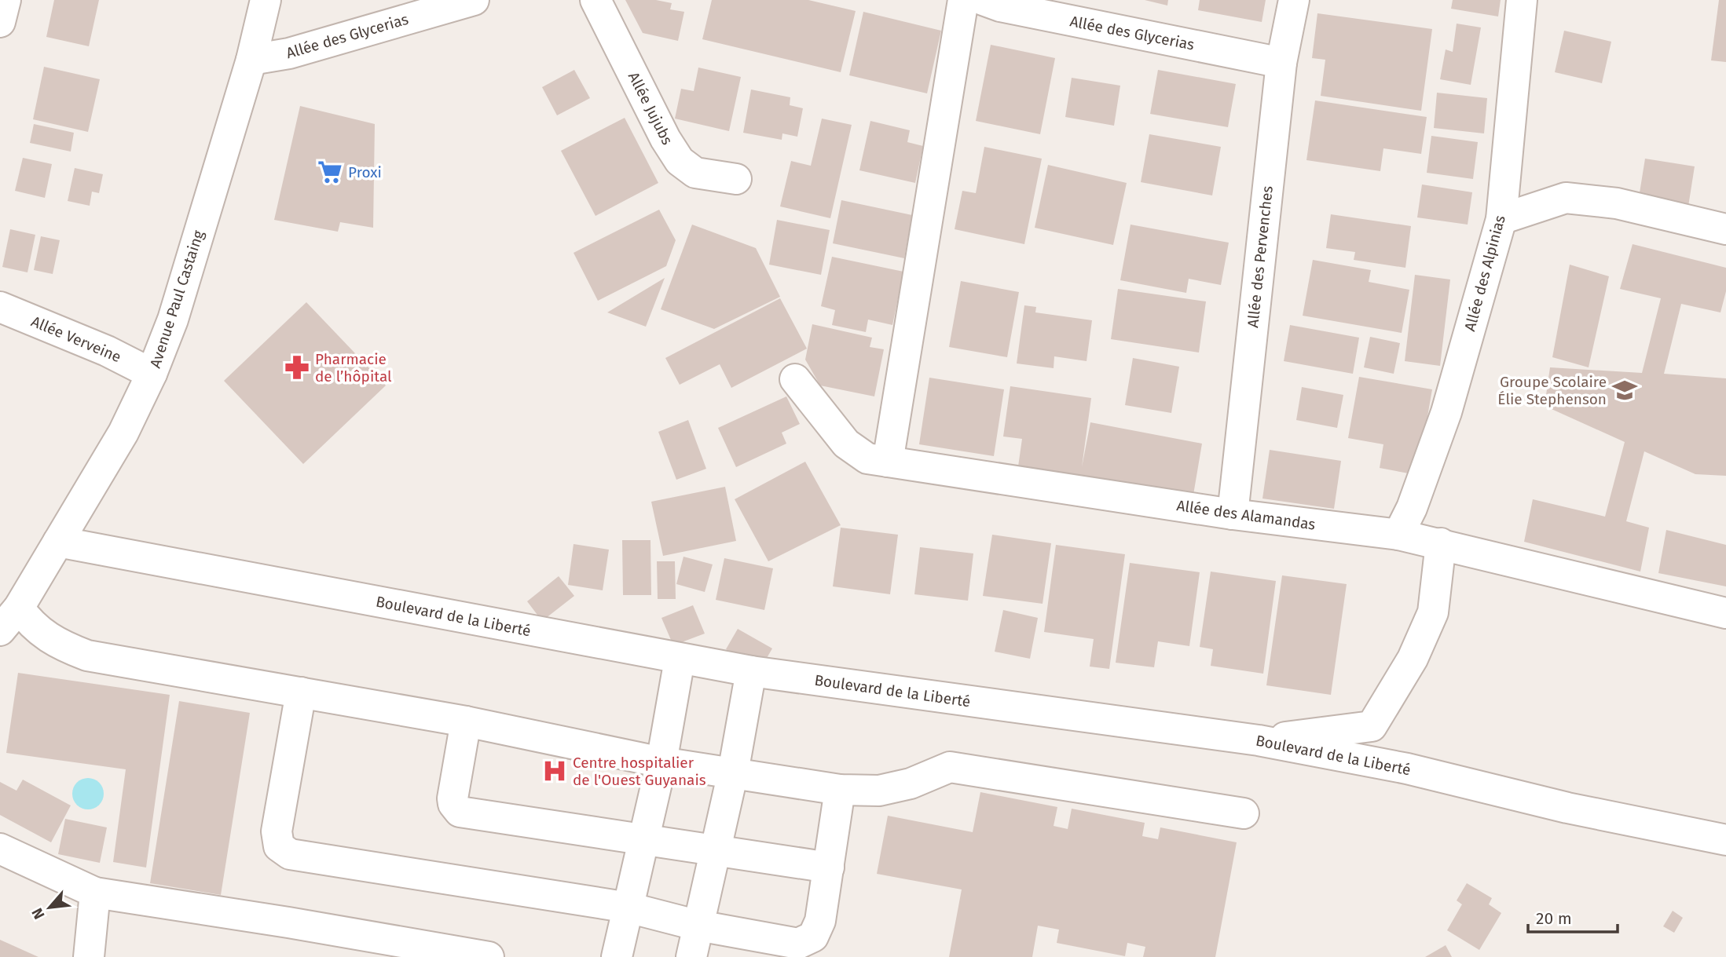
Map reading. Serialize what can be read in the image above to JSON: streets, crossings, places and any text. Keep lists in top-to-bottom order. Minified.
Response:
{"streets":{"street":["Allée des Glycerias","Allée Jujubs","Allée des Pervenches","Allée des Alpinias","Avenue Paul Castaing","Allée Verveine","Allée des Alamandas","Boulevard de la Liberté"]},"crossings":[["Allée des Glycerias","Allée des Pervenches"],["Allée des Glycerias","Avenue Paul Castaing"],["Allée des Pervenches","Allée des Alamandas"],["Allée des Alpinias","Allée des Alamandas"],["Avenue Paul Castaing","Allée Verveine"],["Avenue Paul Castaing","Boulevard de la Liberté"]],"places":{"supermarket":["Proxi"],"pharmacy":["Pharmacie de l’hôpital"],"school or university":["Groupe Scolaire Élie Stephenson"],"hospital":["Centre hospitalier de l'Ouest Guyanais"]},"scale_bar":"20 m","north":"bottom left"}
